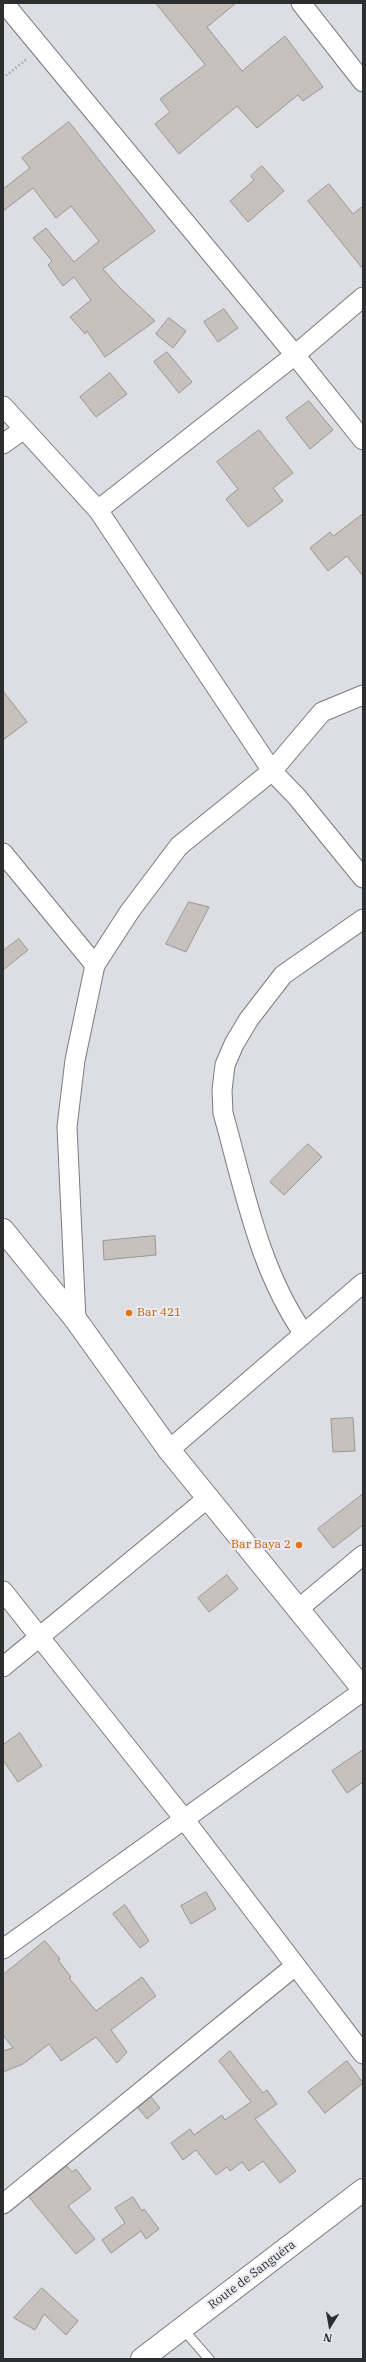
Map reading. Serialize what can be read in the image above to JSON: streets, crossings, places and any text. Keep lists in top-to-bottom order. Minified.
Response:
{"streets":{"street":["Route de Sanguéra"]},"places":["Bar 421","Bar Baya 2"],"north":"bottom"}
